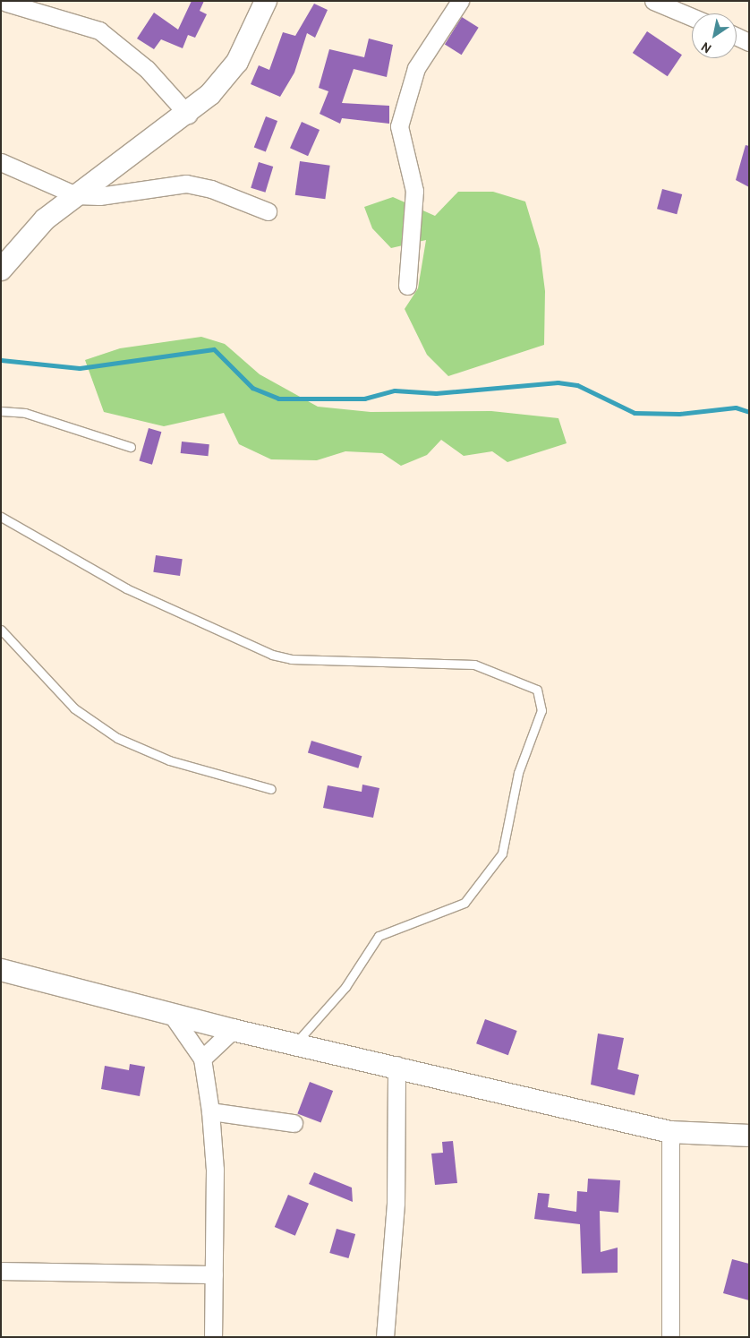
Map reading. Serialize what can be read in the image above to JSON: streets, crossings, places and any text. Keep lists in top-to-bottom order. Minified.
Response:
{"north":"bottom left"}
